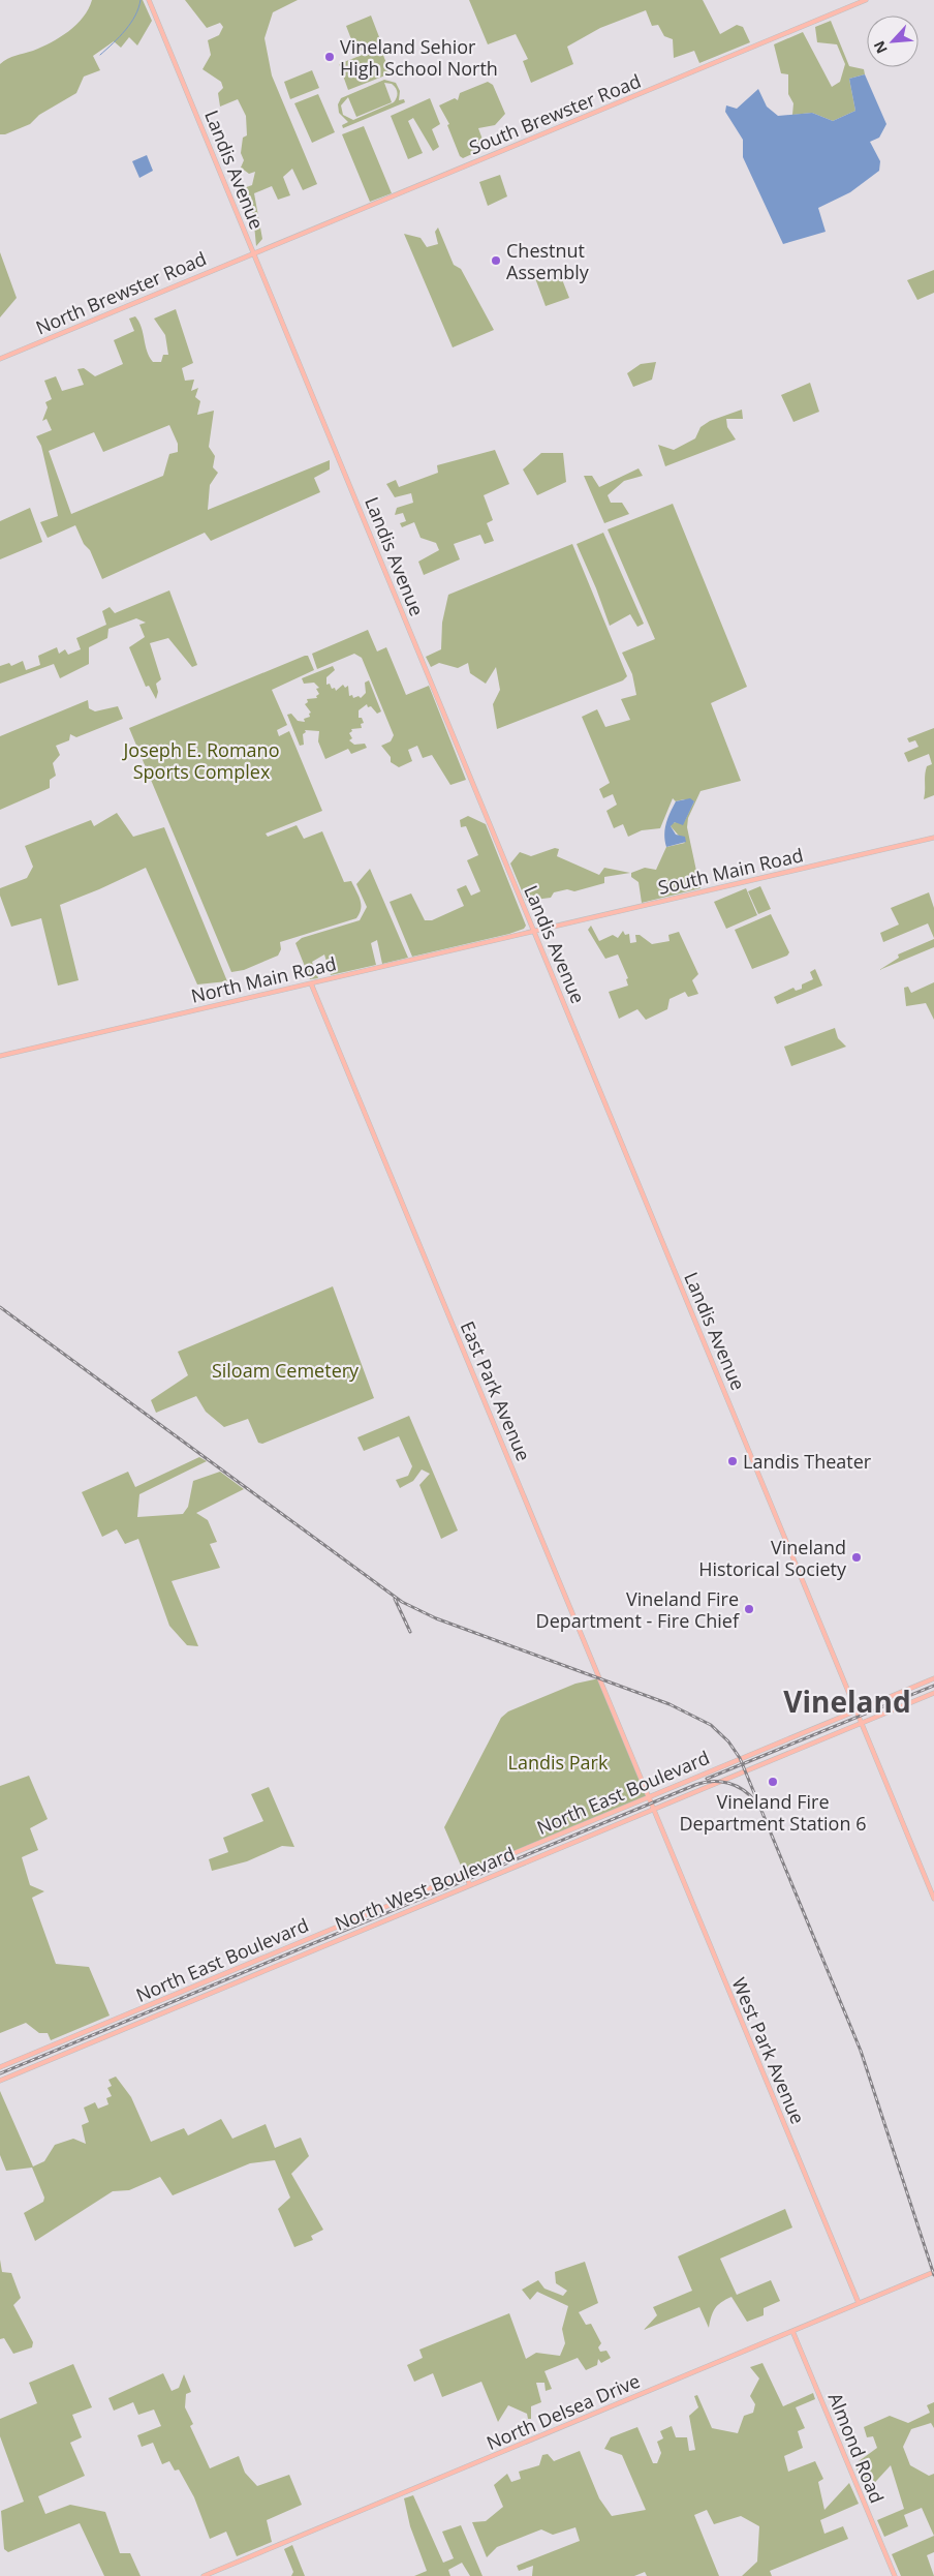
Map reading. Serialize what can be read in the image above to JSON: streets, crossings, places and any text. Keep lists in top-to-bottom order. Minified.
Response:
{"streets":{"main road":["South Brewster Road","Landis Avenue","North Brewster Road","South Main Road","North Main Road","East Park Avenue","North East Boulevard","North West Boulevard","West Park Avenue","North Delsea Drive","Almond Road"]},"crossings":[["South Brewster Road","Landis Avenue"],["South Brewster Road","North Brewster Road"],["Landis Avenue","North Brewster Road"],["Landis Avenue","South Main Road"],["Landis Avenue","North Main Road"],["Landis Avenue","North East Boulevard"],["Landis Avenue","North West Boulevard"],["South Main Road","North Main Road"],["North Main Road","East Park Avenue"],["East Park Avenue","North East Boulevard"],["East Park Avenue","North West Boulevard"],["East Park Avenue","West Park Avenue"],["North West Boulevard","West Park Avenue"],["West Park Avenue","North Delsea Drive"],["North Delsea Drive","Almond Road"]],"districts":["Vineland"],"parks":["Joseph E. Romano Sports Complex","Siloam Cemetery","Landis Park"],"places":["Vineland Sehior High School North","Chestnut Assembly","Landis Theater","Vineland Historical Society","Vineland Fire Department - Fire Chief","Vineland Fire Department Station 6"],"north":"bottom left"}
